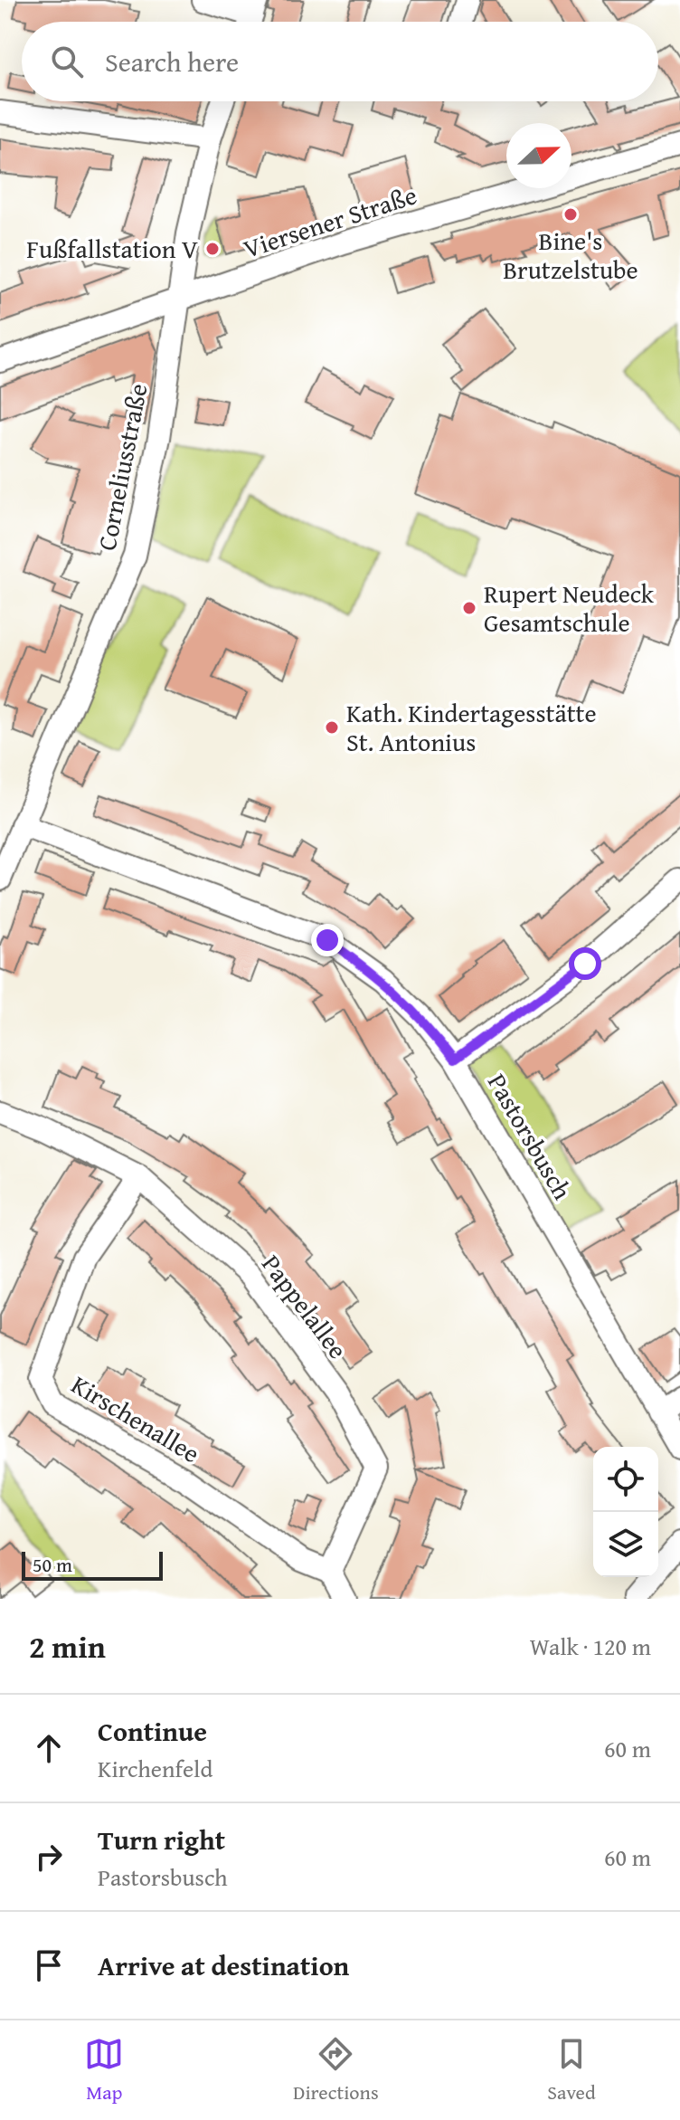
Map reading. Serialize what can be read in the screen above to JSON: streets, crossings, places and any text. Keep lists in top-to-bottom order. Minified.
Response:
{"streets":{"street":["Viersener Straße","Corneliusstraße","Pastorsbusch","Pappelallee","Kirschenallee"]},"crossings":[["Viersener Straße","Corneliusstraße"],["Corneliusstraße","Pastorsbusch"],["Pappelallee","Kirschenallee"]],"places":["Bine's Brutzelstube","Fußfallstation V","Rupert Neudeck Gesamtschule","Kath. Kindertagesstätte St. Antonius"],"scale_bar":"50 m","north":"right","page":{"search":"Search here","scale":"50 m","heading":["2 min","Walk · 120 m"],"list":[["Continue","Kirchenfeld","60 m"],["Turn right","Pastorsbusch","60 m"],"Arrive at destination"],"nav":["Map","Directions","Saved"]}}
